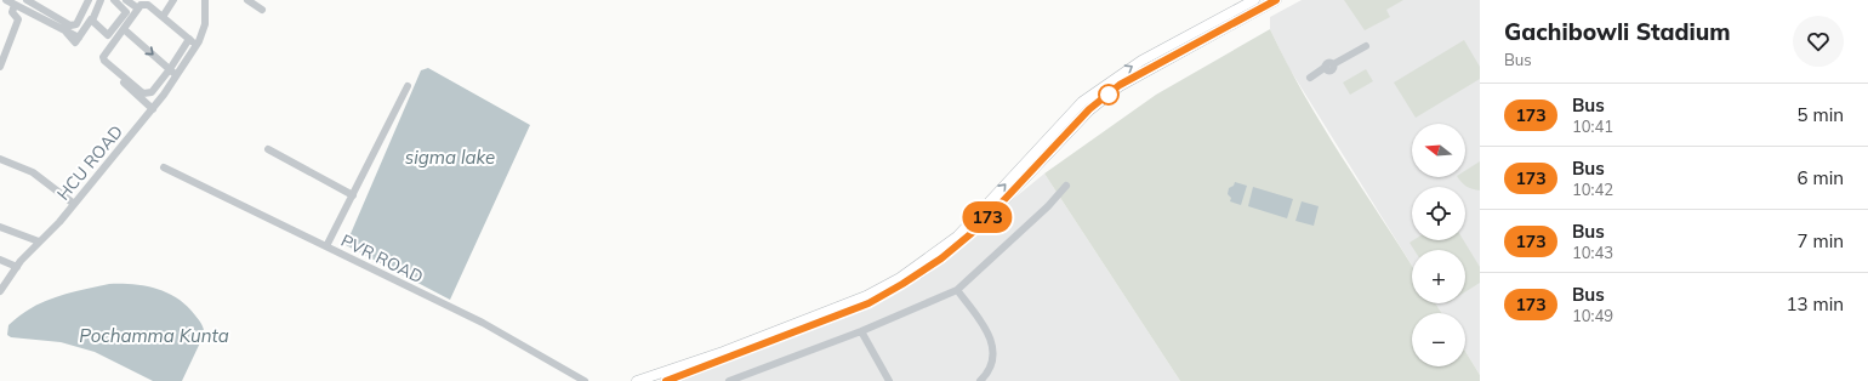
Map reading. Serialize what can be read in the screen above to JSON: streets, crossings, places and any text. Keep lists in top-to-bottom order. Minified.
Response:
{"streets":{"street":["HCU ROAD","PVR ROAD"]},"water":["sigma lake","Pochamma Kunta"],"lines":["bus line 173"],"north":"left","page":{"on_map":"173","heading":["Gachibowli Stadium","Bus"],"list":[{"mark":"173","name":"Bus","note":"10:41","value":"5 min"},{"mark":"173","name":"Bus","note":"10:42","value":"6 min"},{"mark":"173","name":"Bus","note":"10:43","value":"7 min"},{"mark":"173","name":"Bus","note":"10:49","value":"13 min"}],"map_buttons":["+","−"]}}
